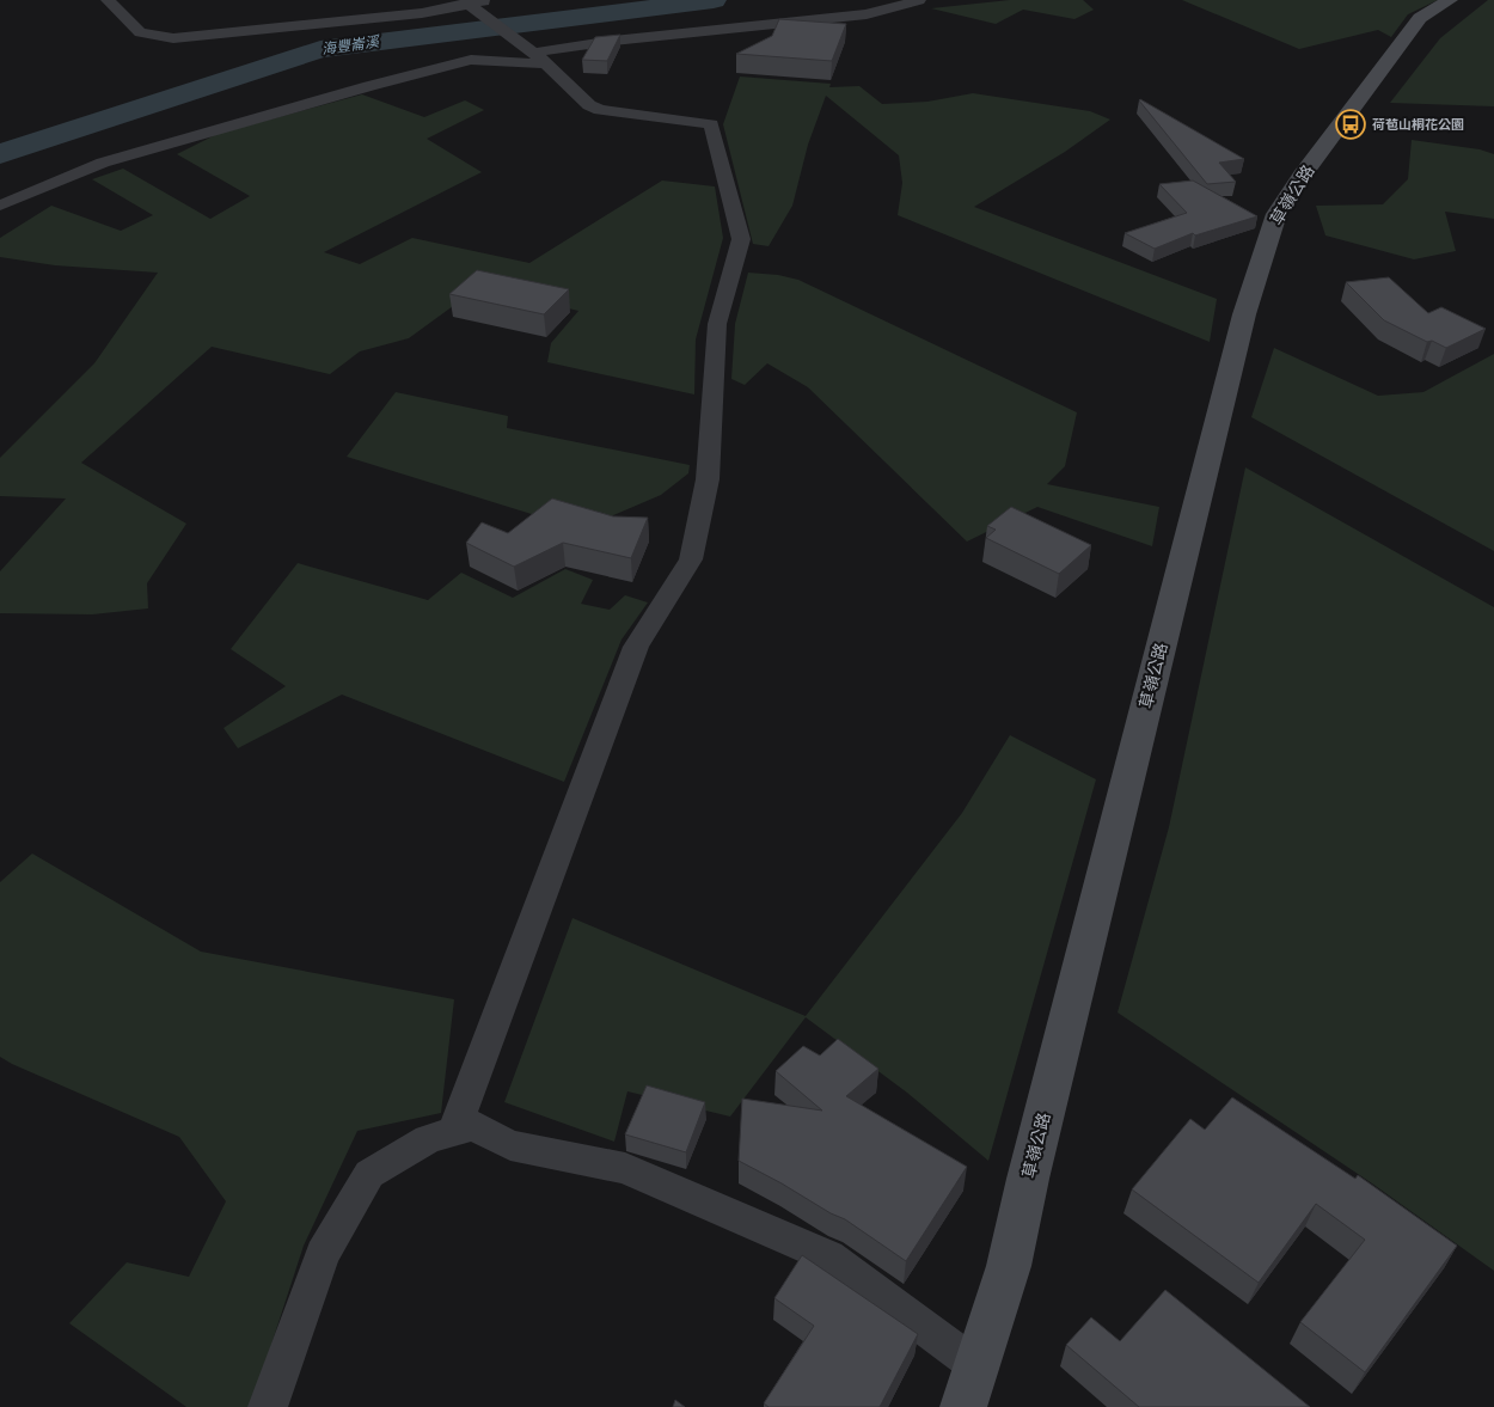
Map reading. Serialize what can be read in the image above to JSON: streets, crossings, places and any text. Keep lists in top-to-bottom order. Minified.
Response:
{"streets":{"main road":["草嶺公路"]},"water":["海豐崙溪"],"places":{"bus stop":["荷苞山桐花公園"]}}
